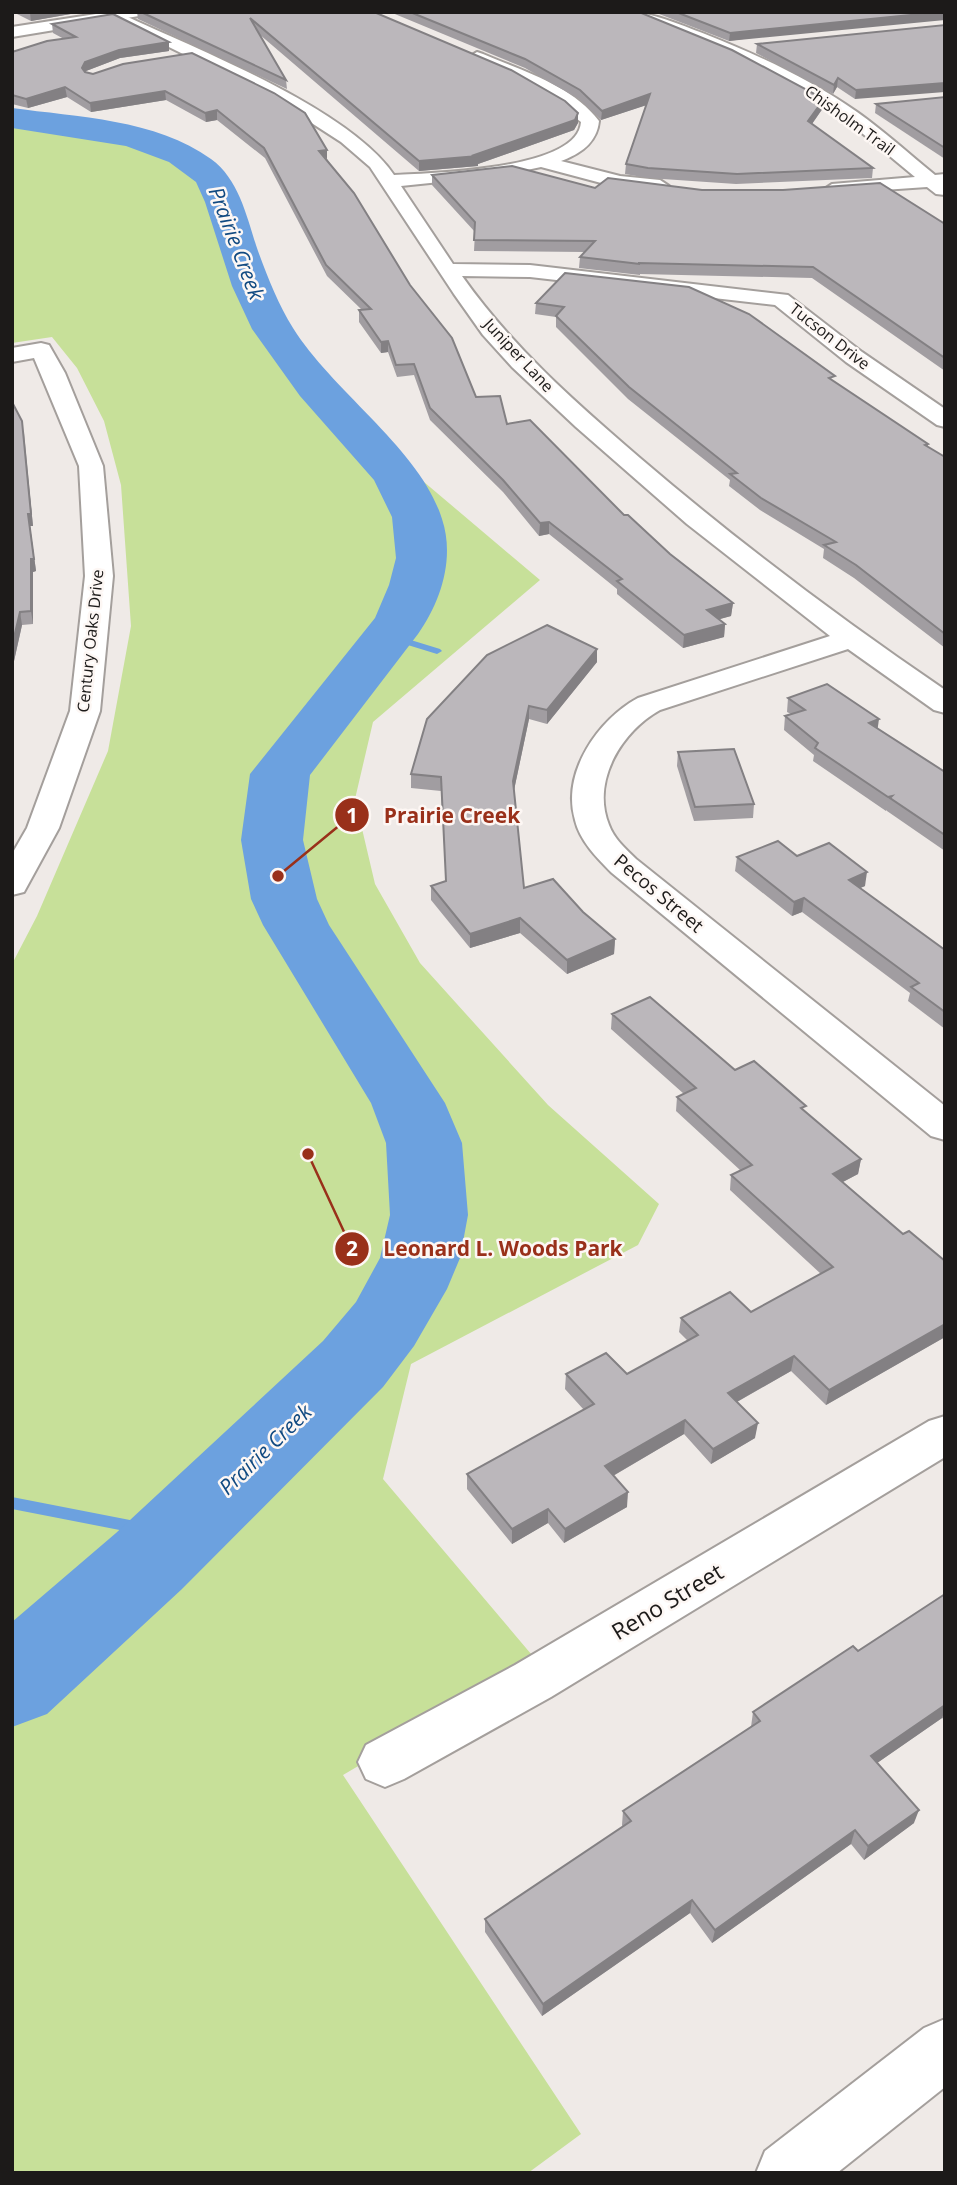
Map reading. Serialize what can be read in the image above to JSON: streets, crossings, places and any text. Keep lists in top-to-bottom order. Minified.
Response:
{"streets":{"street":["Chisholm Trail","Tucson Drive","Juniper Lane","Century Oaks Drive","Pecos Street","Reno Street"]},"crossings":[["Tucson Drive","Juniper Lane"],["Juniper Lane","Pecos Street"]],"water":["Prairie Creek"],"places":["Prairie Creek","Leonard L. Woods Park"]}
